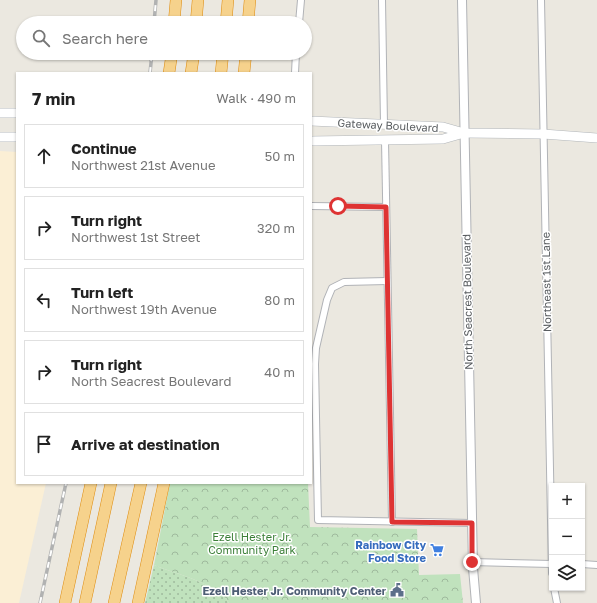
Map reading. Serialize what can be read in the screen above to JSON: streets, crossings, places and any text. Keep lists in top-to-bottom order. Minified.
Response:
{"streets":{"main road":["Gateway Boulevard"],"street":["Northeast 1st Lane","North Seacrest Boulevard"]},"crossings":[["Gateway Boulevard","Northeast 1st Lane"],["Gateway Boulevard","North Seacrest Boulevard"]],"parks":["Ezell Hester Jr. Community Park"],"places":{"supermarket":["Rainbow City Food Store"],"public building":["Ezell Hester Jr. Community Center"]},"page":{"search":"Search here","heading":["7 min","Walk · 490 m"],"list":[["Continue","Northwest 21st Avenue","50 m"],["Turn right","Northwest 1st Street","320 m"],["Turn left","Northwest 19th Avenue","80 m"],["Turn right","North Seacrest Boulevard","40 m"],"Arrive at destination"],"map_buttons":["+","−"]}}
